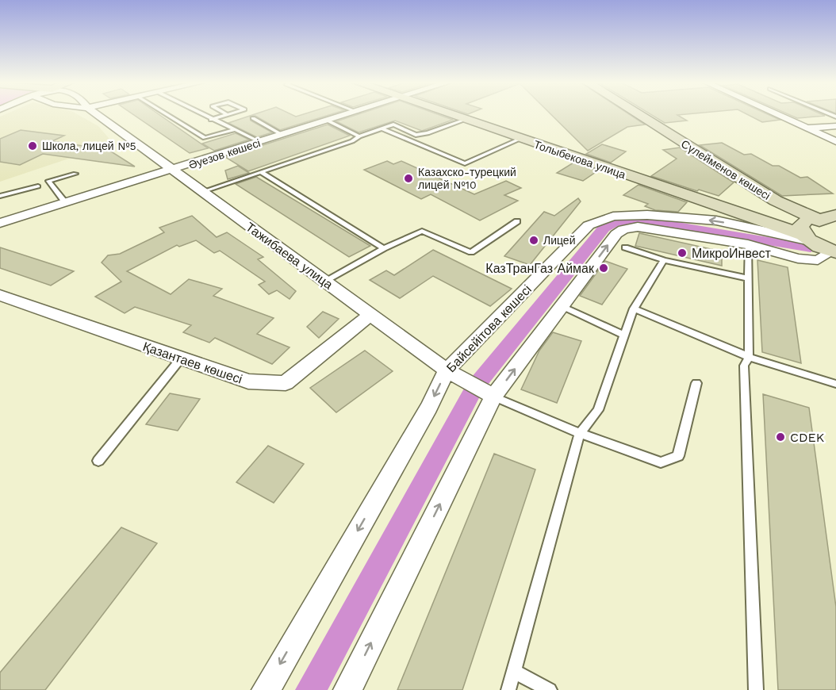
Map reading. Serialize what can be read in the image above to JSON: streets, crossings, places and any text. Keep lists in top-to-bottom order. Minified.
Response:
{"streets":{"street":["Әуезов көшесі","Толыбекова улица","Сүлейменов көшесі","Тажибаева улица","Байсейітова көшесі","Қазантаев көшесі"]},"crossings":[["Әуезов көшесі","Тажибаева улица"],["Толыбекова улица","Сүлейменов көшесі"],["Толыбекова улица","Байсейітова көшесі"],["Сүлейменов көшесі","Байсейітова көшесі"],["Тажибаева улица","Байсейітова көшесі"],["Тажибаева улица","Қазантаев көшесі"]],"places":["Школа, лицей №5","Казахско-турецкий лицей №10","Лицей","МикроИнвест","КазТранГаз Аймак","CDEK"]}
